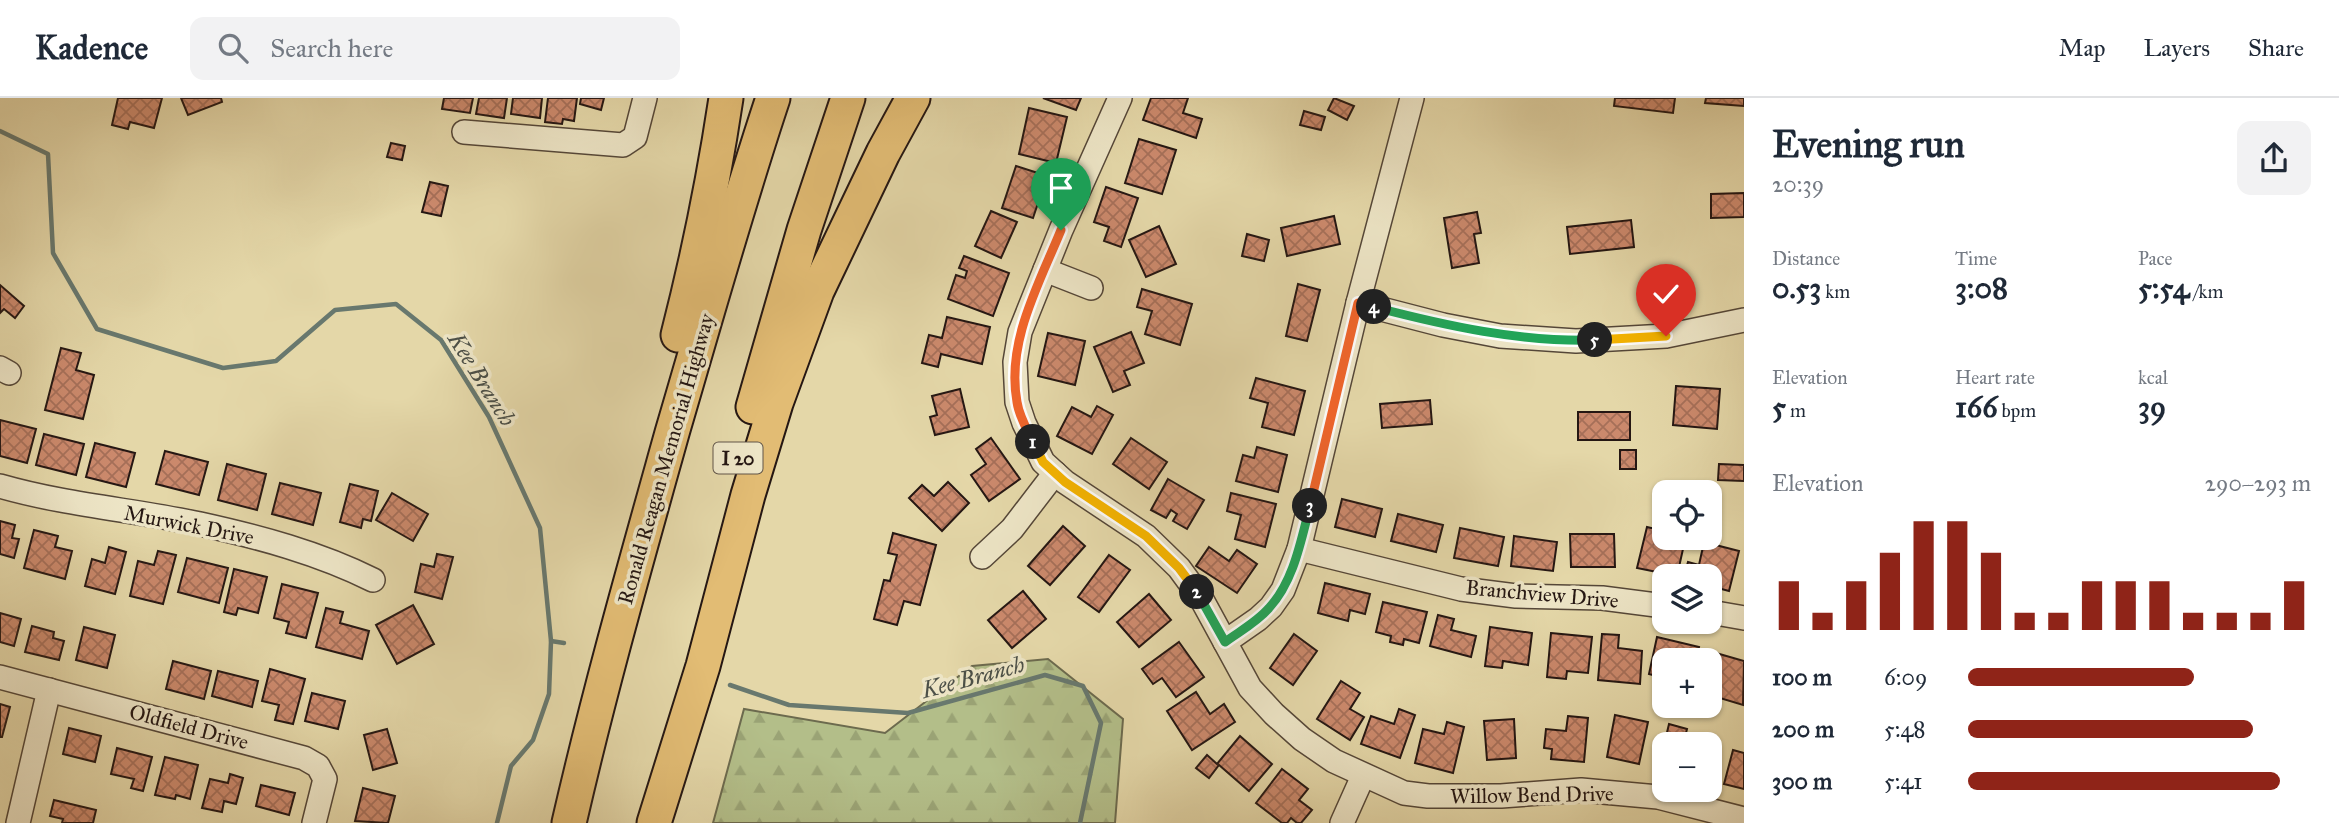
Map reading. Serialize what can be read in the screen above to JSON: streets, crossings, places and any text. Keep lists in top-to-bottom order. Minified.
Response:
{"streets":{"highway":["I 20","Ronald Reagan Memorial Highway"],"street":["Murwick Drive","Branchview Drive","Oldfield Drive","Willow Bend Drive"]},"water":["Kee Branch"],"page":{"header":"Kadence","search":"Search here","nav":["Map","Layers","Share"],"heading":["Evening run","20:39"],"stats":[["Distance","0.53 km"],["Time","3:08"],["Pace","5:54 /km"],["Elevation","5 m"],["Heart rate","166 bpm"],["kcal","39"]],"pins":["4","5","1","3","2"],"chart":["Elevation","290–293 m"],"map_buttons":["+","−"],"list":[{"name":"100 m","note":"6:09"},{"name":"200 m","note":"5:48"},{"name":"300 m","note":"5:41"}]}}
